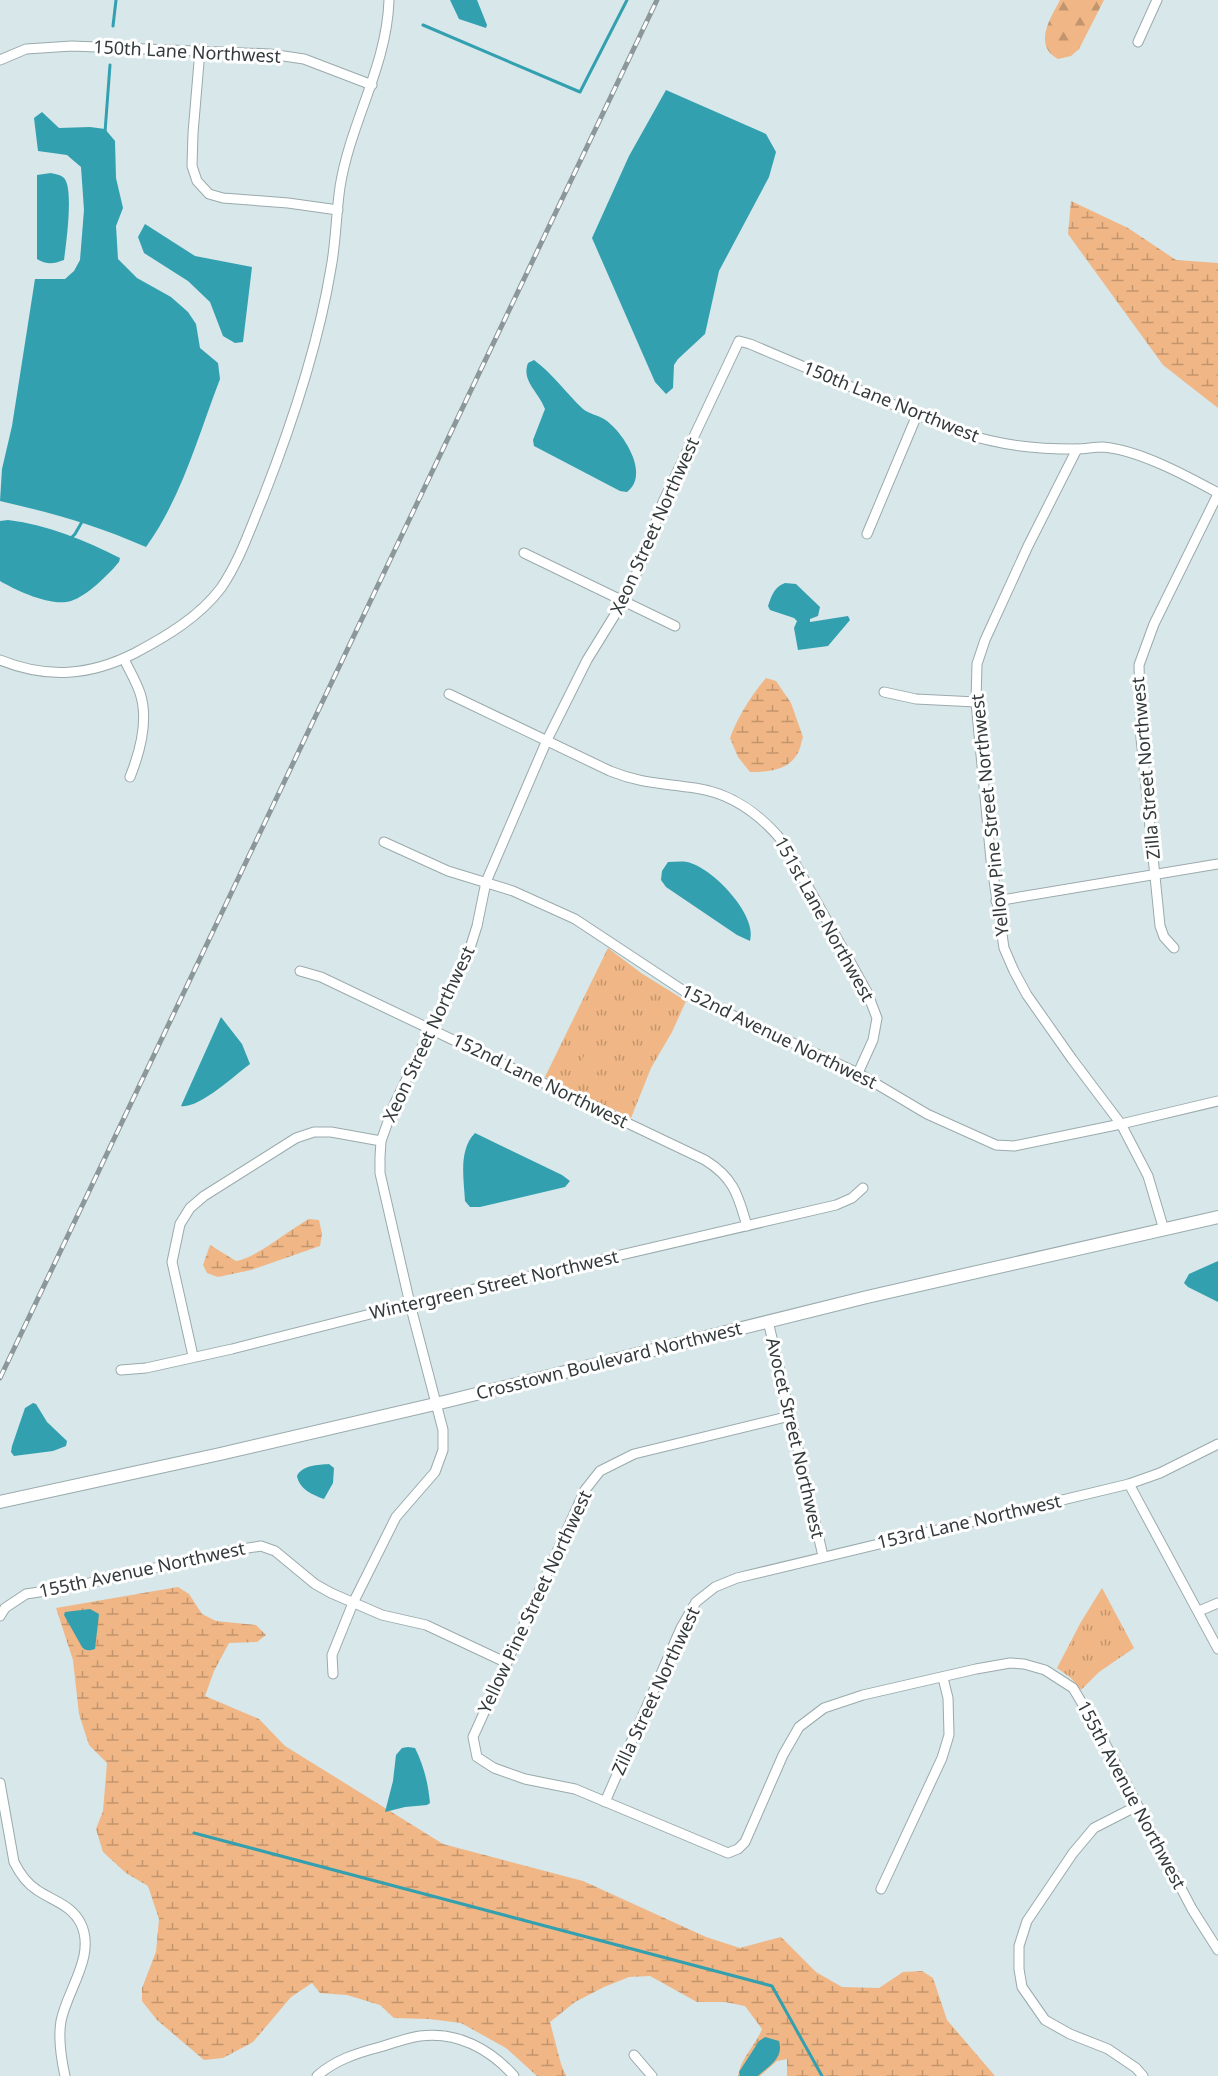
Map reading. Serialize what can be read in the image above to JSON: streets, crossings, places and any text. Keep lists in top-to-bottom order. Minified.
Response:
{"streets":{"street":["150th Lane Northwest","Xeon Street Northwest","Zilla Street Northwest","Yellow Pine Street Northwest","151st Lane Northwest","152nd Avenue Northwest","152nd Lane Northwest","Wintergreen Street Northwest","Crosstown Boulevard Northwest","Avocet Street Northwest","153rd Lane Northwest","155th Avenue Northwest"]},"crossings":[["150th Lane Northwest","Xeon Street Northwest"],["150th Lane Northwest","Zilla Street Northwest"],["150th Lane Northwest","Yellow Pine Street Northwest"],["Xeon Street Northwest","151st Lane Northwest"],["Xeon Street Northwest","152nd Avenue Northwest"],["Xeon Street Northwest","152nd Lane Northwest"],["Xeon Street Northwest","Wintergreen Street Northwest"],["Xeon Street Northwest","Crosstown Boulevard Northwest"],["Xeon Street Northwest","155th Avenue Northwest"],["Zilla Street Northwest","Yellow Pine Street Northwest"],["Zilla Street Northwest","153rd Lane Northwest"],["Zilla Street Northwest","155th Avenue Northwest"],["Yellow Pine Street Northwest","152nd Avenue Northwest"],["Yellow Pine Street Northwest","Crosstown Boulevard Northwest"],["Yellow Pine Street Northwest","Avocet Street Northwest"],["Yellow Pine Street Northwest","155th Avenue Northwest"],["151st Lane Northwest","152nd Avenue Northwest"],["152nd Lane Northwest","Wintergreen Street Northwest"],["Crosstown Boulevard Northwest","Avocet Street Northwest"],["Avocet Street Northwest","153rd Lane Northwest"]]}
